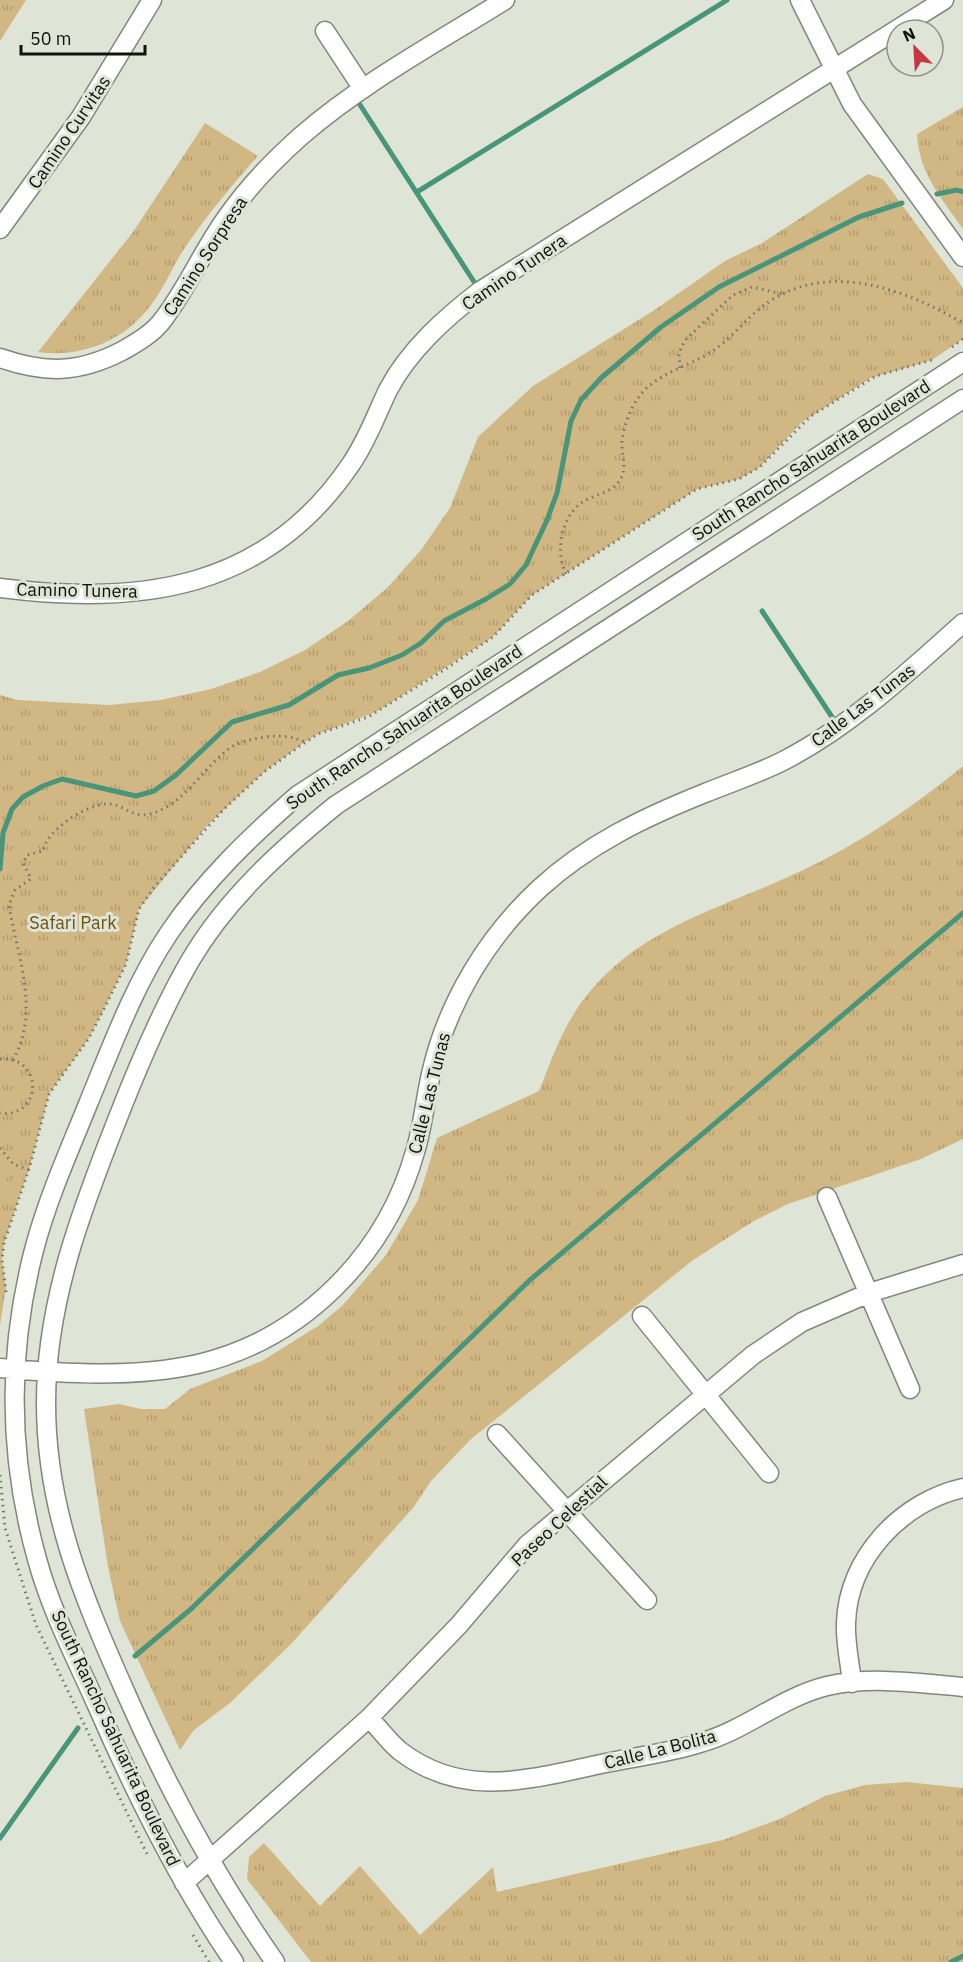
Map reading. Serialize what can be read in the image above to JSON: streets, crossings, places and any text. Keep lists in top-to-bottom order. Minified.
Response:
{"streets":{"street":["Camino Curvitas","Camino Sorpresa","Camino Tunera","South Rancho Sahuarita Boulevard","Calle Las Tunas","Paseo Celestial","Calle La Bolita"]},"crossings":[["South Rancho Sahuarita Boulevard","Calle Las Tunas"],["South Rancho Sahuarita Boulevard","Paseo Celestial"],["Paseo Celestial","Calle La Bolita"]],"parks":["Safari Park"],"scale_bar":"50 m","north":"top left"}
